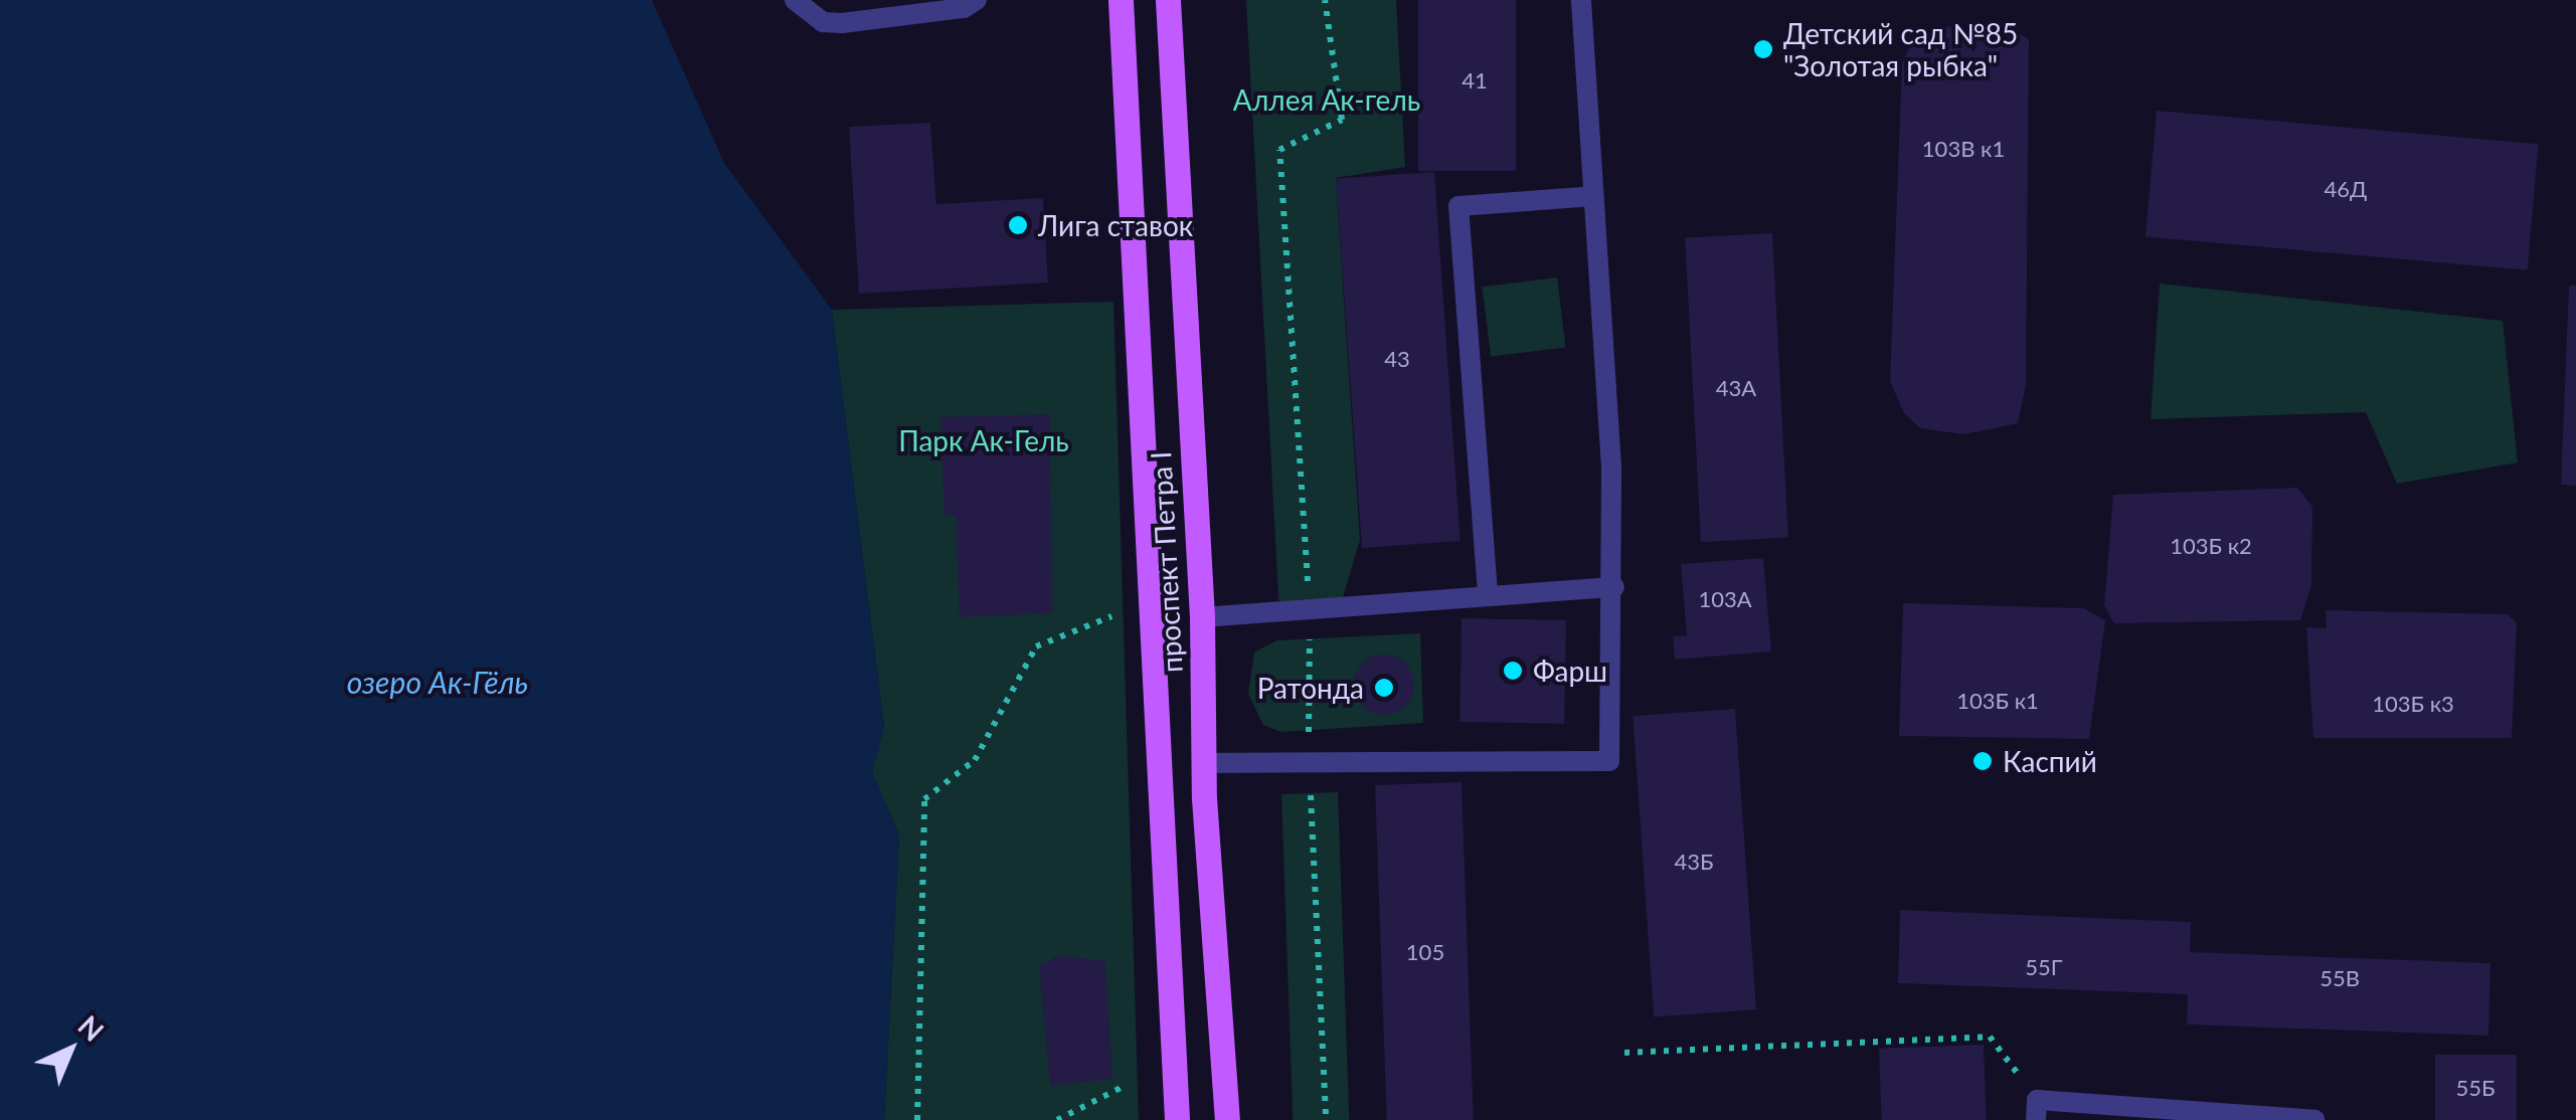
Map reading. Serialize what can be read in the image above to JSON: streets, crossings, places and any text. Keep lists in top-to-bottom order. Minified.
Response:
{"streets":{"main road":["проспект Петра I"]},"water":["озеро Ак-Гёль"],"parks":["Аллея Ак-гель","Парк Ак-Гель"],"places":["Детский сад №85 \"Золотая рыбка\"","Лига ставок","Фарш","Ратонда","Каспий"],"house_numbers":["41","103В к1","46Д","43","43А","103Б к2","103А","103Б к1","103Б к3","43Б","105","55Г","55В","55Б"],"north":"top right"}
